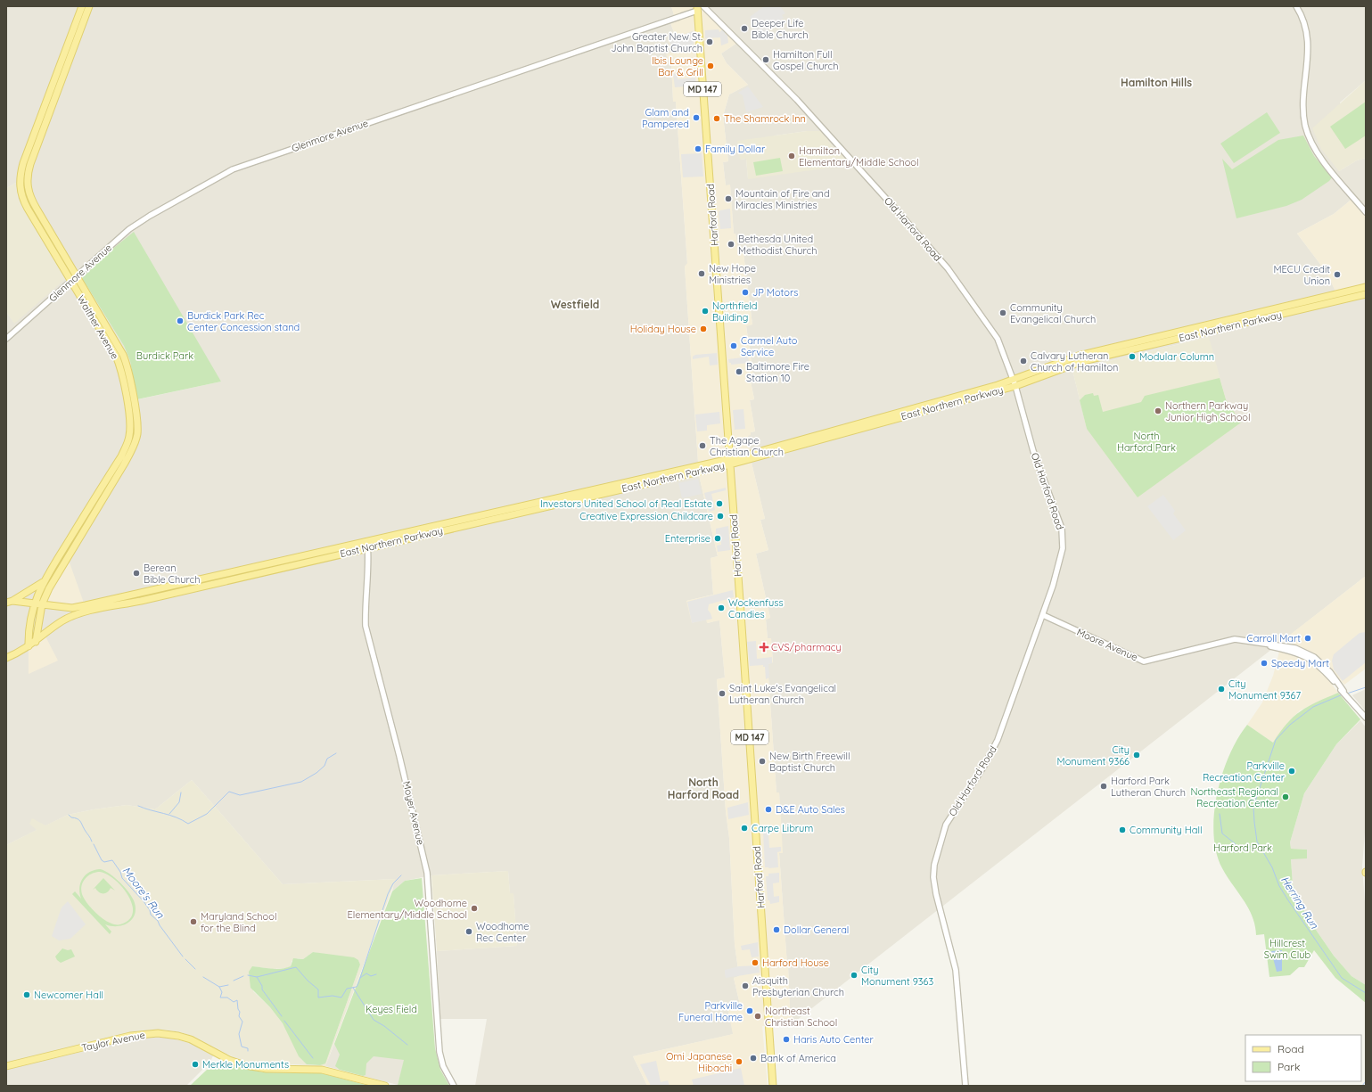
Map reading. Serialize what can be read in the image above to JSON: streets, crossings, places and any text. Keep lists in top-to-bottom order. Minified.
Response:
{"streets":{"main road":["MD 147","Harford Road","East Northern Parkway","Walther Avenue","Taylor Avenue"],"street":["Glenmore Avenue","Old Harford Road","Moore Avenue","Moyer Avenue"]},"crossings":[["Glenmore Avenue","Harford Road"],["Glenmore Avenue","Walther Avenue"],["Harford Road","East Northern Parkway"],["Old Harford Road","East Northern Parkway"],["Old Harford Road","Moore Avenue"],["East Northern Parkway","Walther Avenue"],["East Northern Parkway","Moyer Avenue"]],"districts":["Hamilton Hills","Westfield","North Harford Road"],"water":["Moore's Run","Herring Run"],"parks":["Burdick Park","North Harford Park","Harford Park","Hillcrest Swim Club","Keyes Field"],"places":{"other":["Deeper Life Bible Church","Greater New St. John Baptist Church","Hamilton Full Gospel Church","Ibis Lounge Bar & Grill","Glam and Pampered","The Shamrock Inn","Family Dollar","Hamilton Elementary/Middle School","Mountain of Fire and Miracles Ministries","Bethesda United Methodist Church","New Hope Ministries","MECU Credit Union","JP Motors","Northfield Building","Community Evangelical Church","Burdick Park Rec Center Concession stand","Holiday House","Carmel Auto Service","Modular Column","Calvary Lutheran Church of Hamilton","Baltimore Fire Station 10","Northern Parkway Junior High School","The Agape Christian Church","Investors United School of Real Estate","Creative Expression Childcare","Enterprise","Berean Bible Church","Wockenfuss Candies","Carroll Mart","Speedy Mart","City Monument 9367","Saint Luke's Evangelical Lutheran Church","City Monument 9366","New Birth Freewill Baptist Church","Parkville Recreation Center","Harford Park Lutheran Church","Northeast Regional Recreation Center","D&E Auto Sales","Carpe Librum","Community Hall","Woodhome Elementary/Middle School","Maryland School for the Blind","Dollar General","Woodhome Rec Center","Harford House","City Monument 9363","Aisquith Presbyterian Church","Newcomer Hall","Parkville Funeral Home","Northeast Christian School","Haris Auto Center","Bank of America","Omi Japanese Hibachi","Merkle Monuments"],"health":["CVS/pharmacy"]},"legend":["Road","Park"]}
